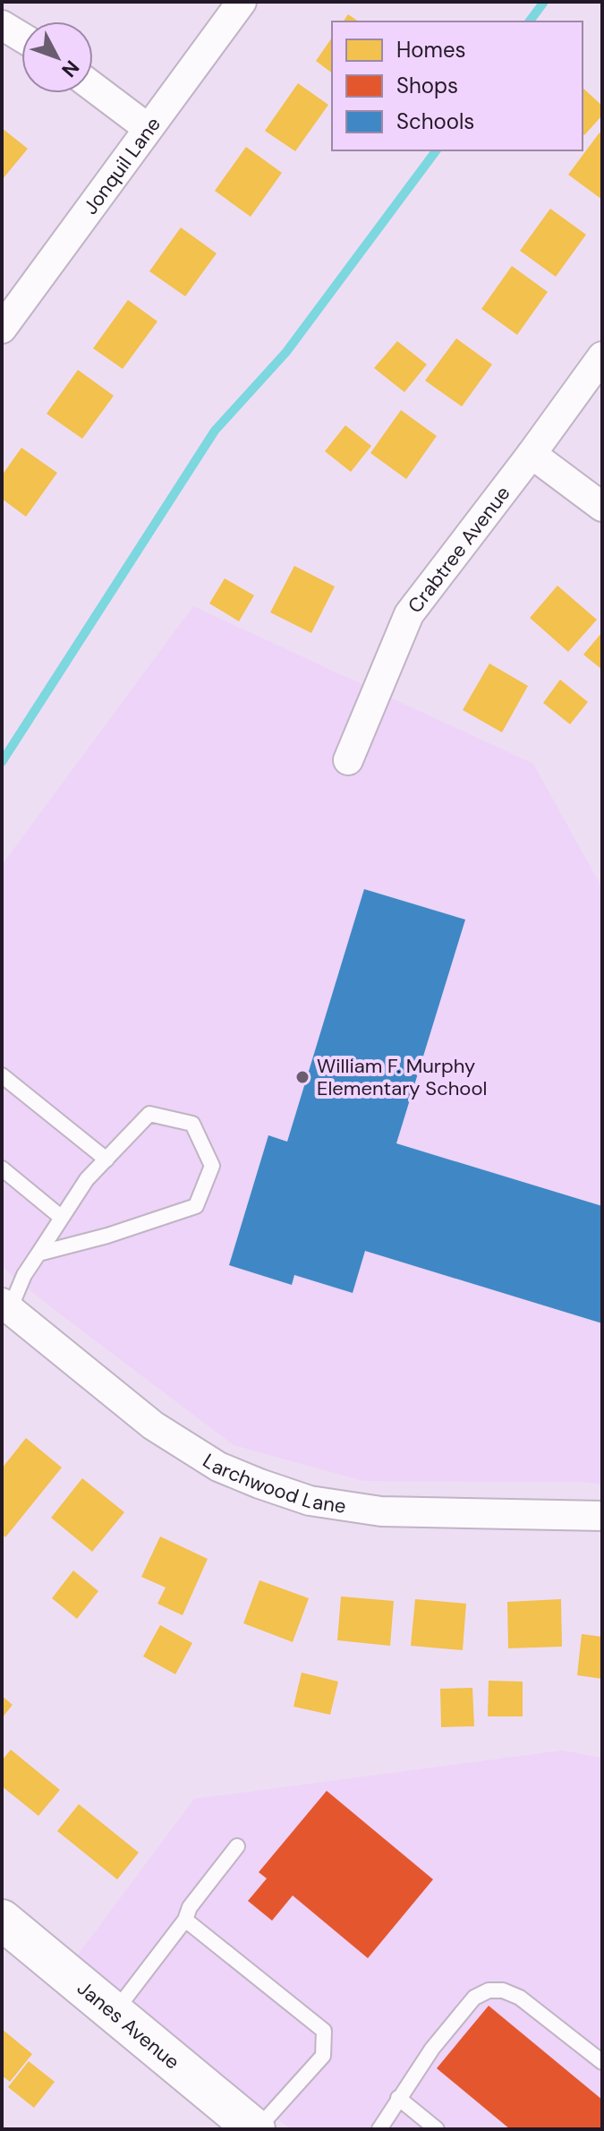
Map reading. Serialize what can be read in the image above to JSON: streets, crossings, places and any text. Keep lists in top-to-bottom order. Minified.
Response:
{"streets":{"street":["Jonquil Lane","Crabtree Avenue","Larchwood Lane","Janes Avenue"]},"places":["William F. Murphy Elementary School"],"legend":["Homes","Shops","Schools"],"north":"bottom right"}
